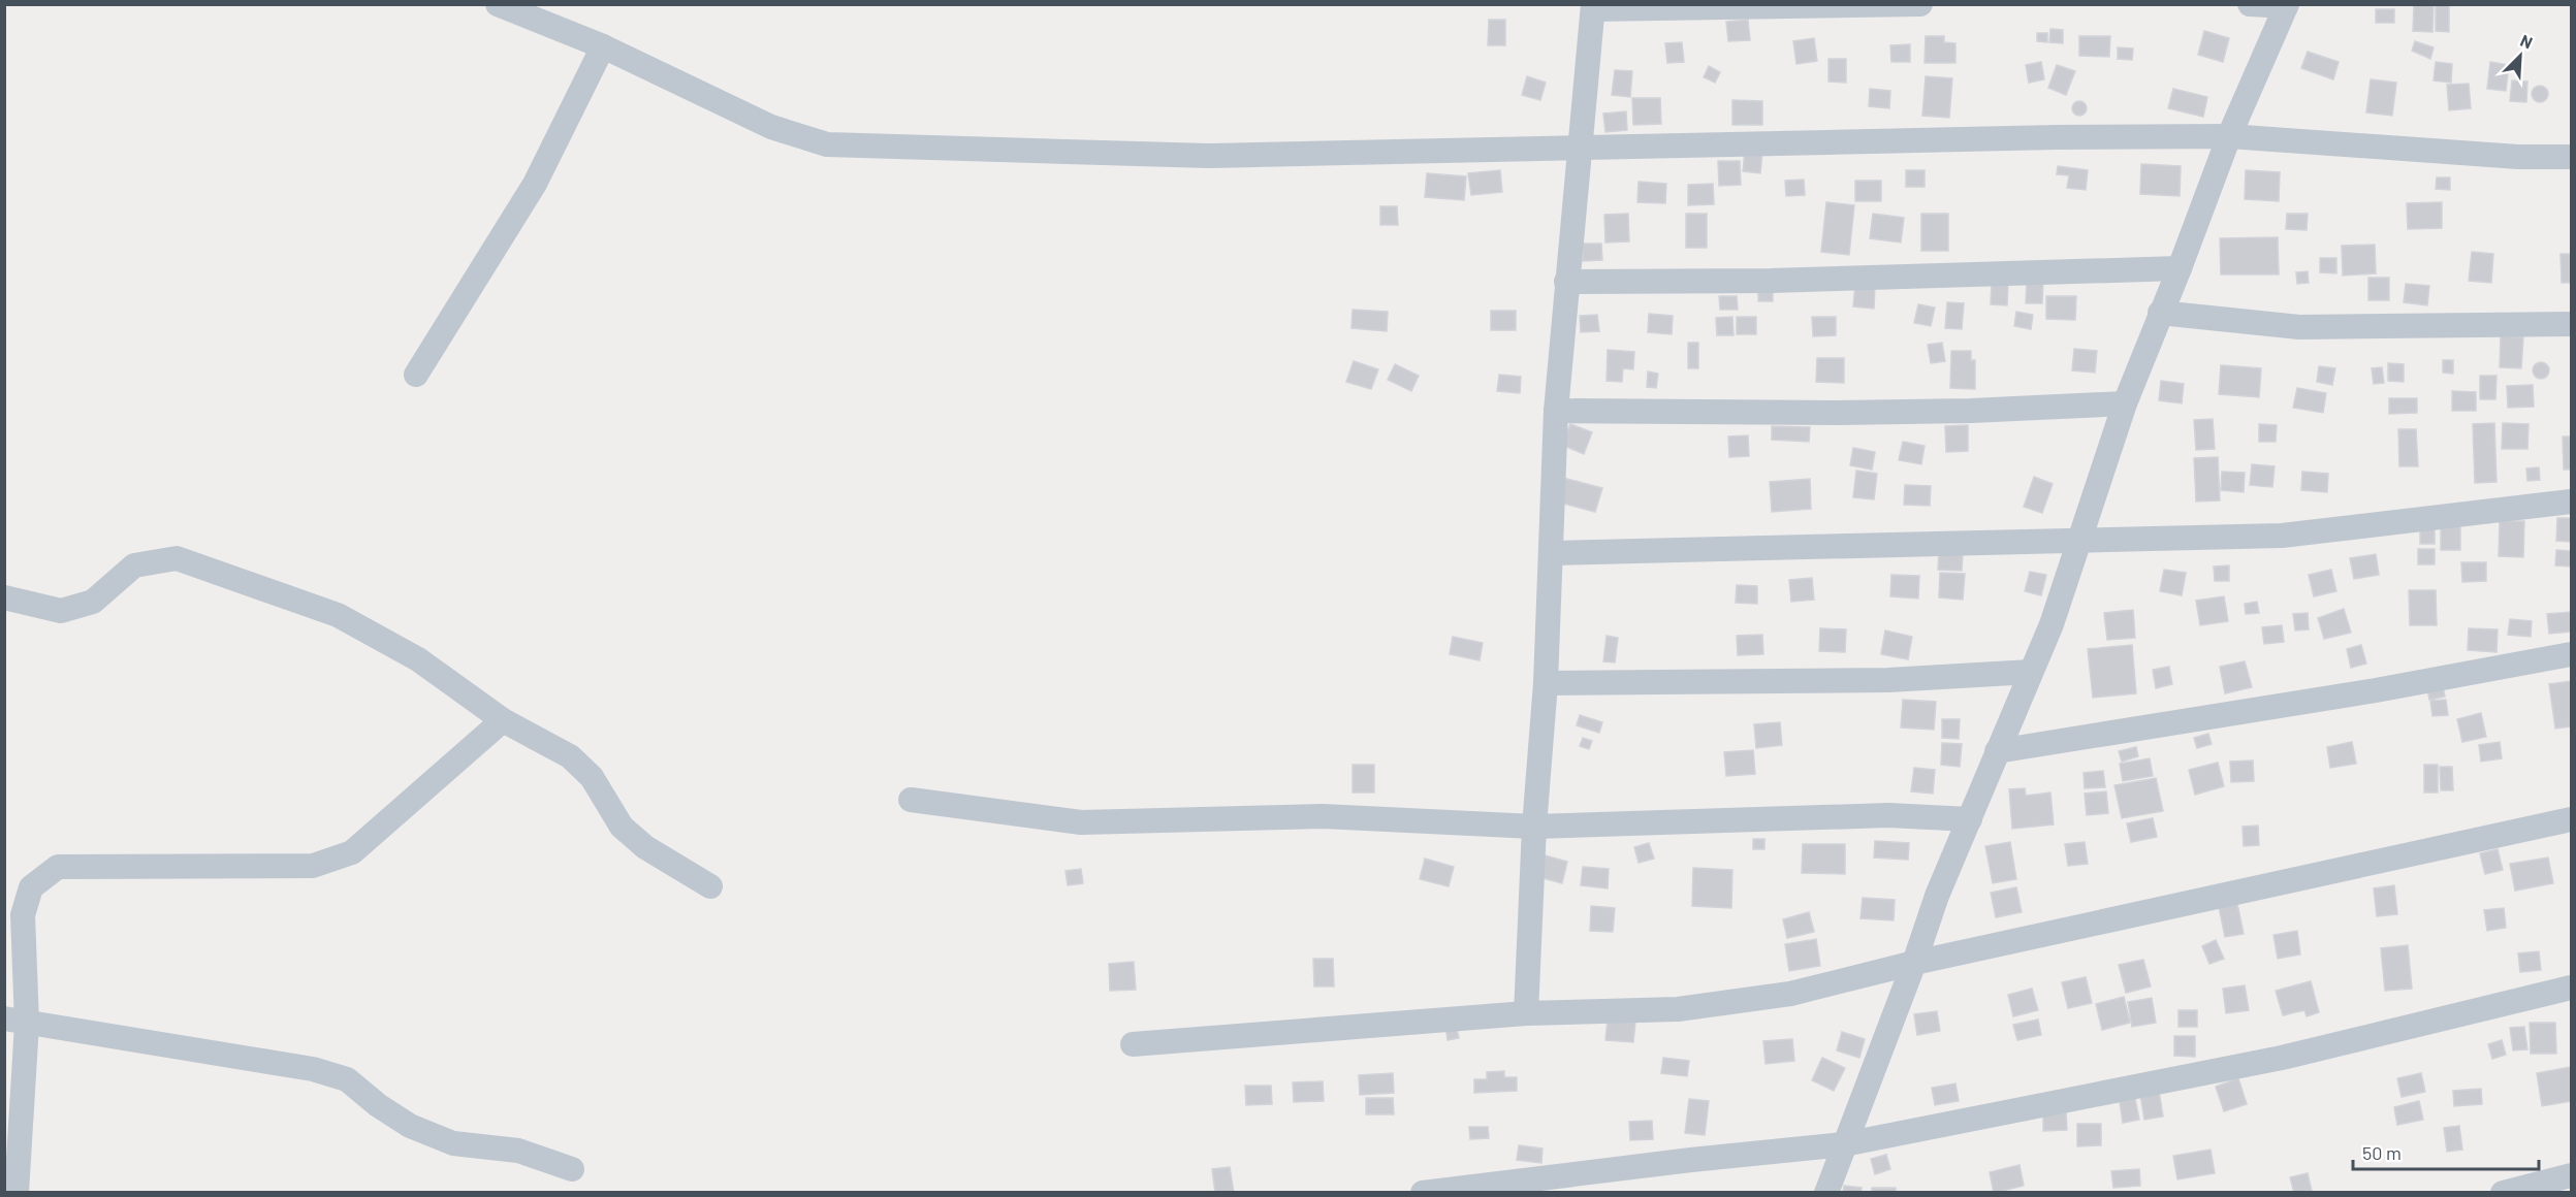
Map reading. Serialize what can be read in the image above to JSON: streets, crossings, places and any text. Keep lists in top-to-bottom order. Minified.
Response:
{"scale_bar":"50 m","north":"top right"}
